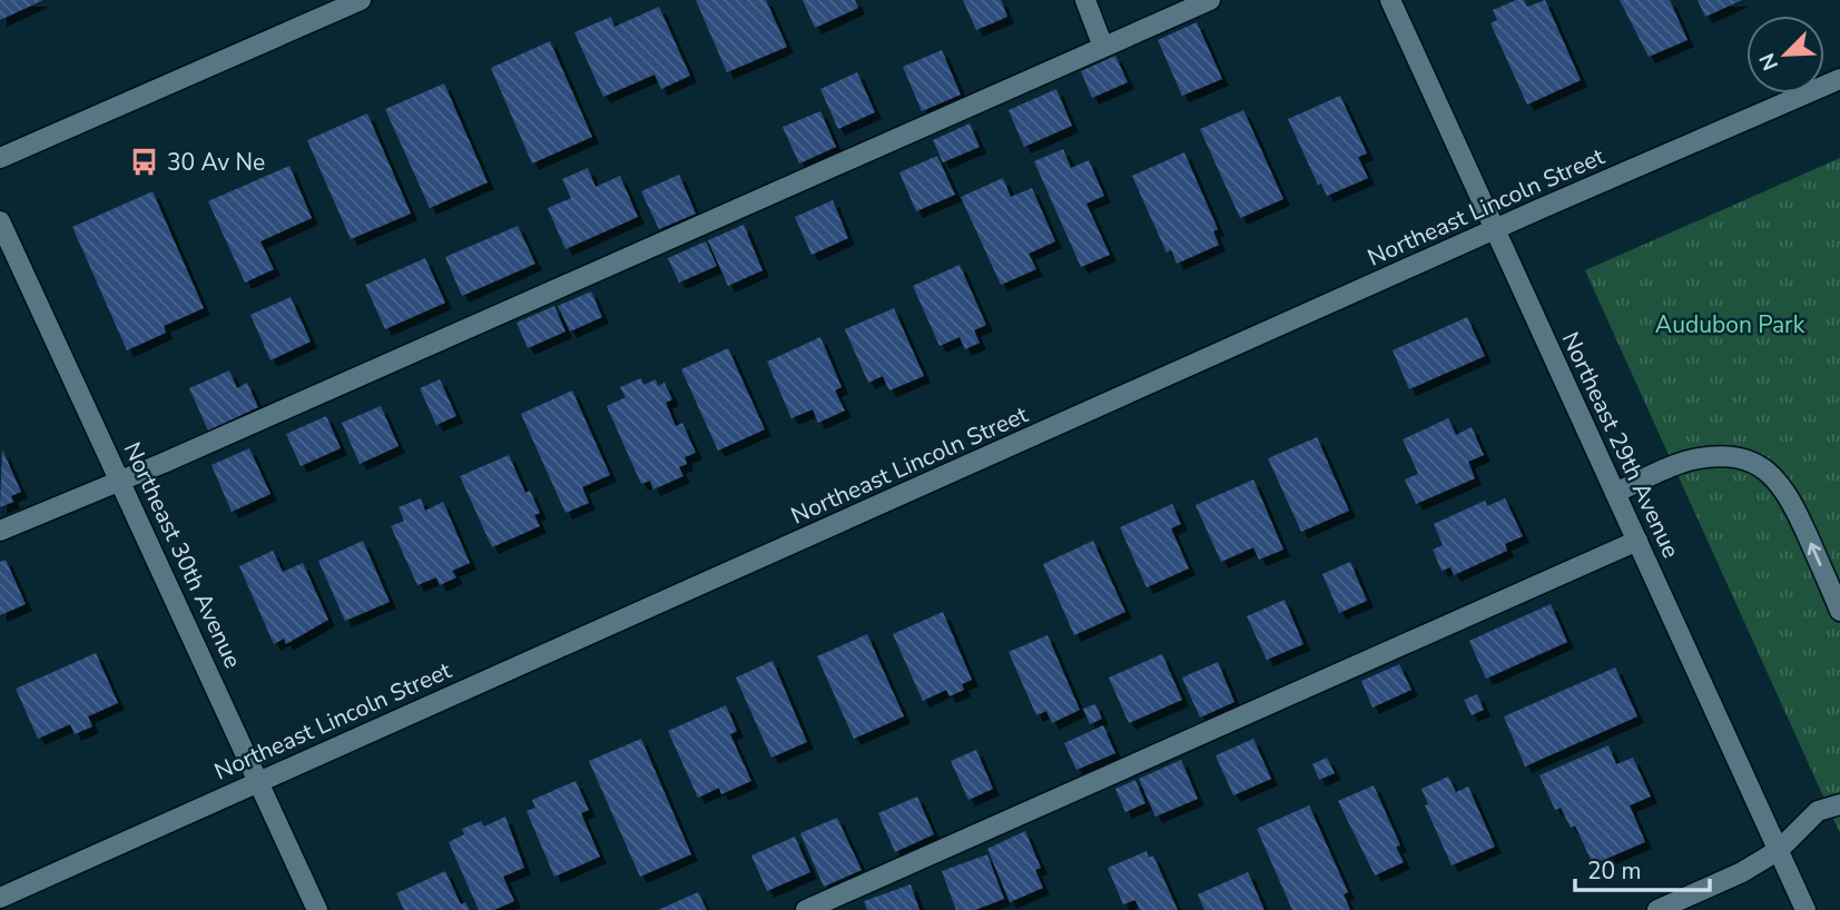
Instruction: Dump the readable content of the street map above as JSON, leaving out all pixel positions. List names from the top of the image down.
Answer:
{
  "streets": {
    "street": ["Northeast Lincoln Street", "Northeast 29th Avenue", "Northeast 30th Avenue"]
  },
  "crossings": [
    ["Northeast Lincoln Street", "Northeast 29th Avenue"],
    ["Northeast Lincoln Street", "Northeast 30th Avenue"]
  ],
  "parks": ["Audubon Park"],
  "places": {
    "bus stop": ["30 Av Ne"]
  },
  "scale_bar": "20 m",
  "north": "bottom left"
}
